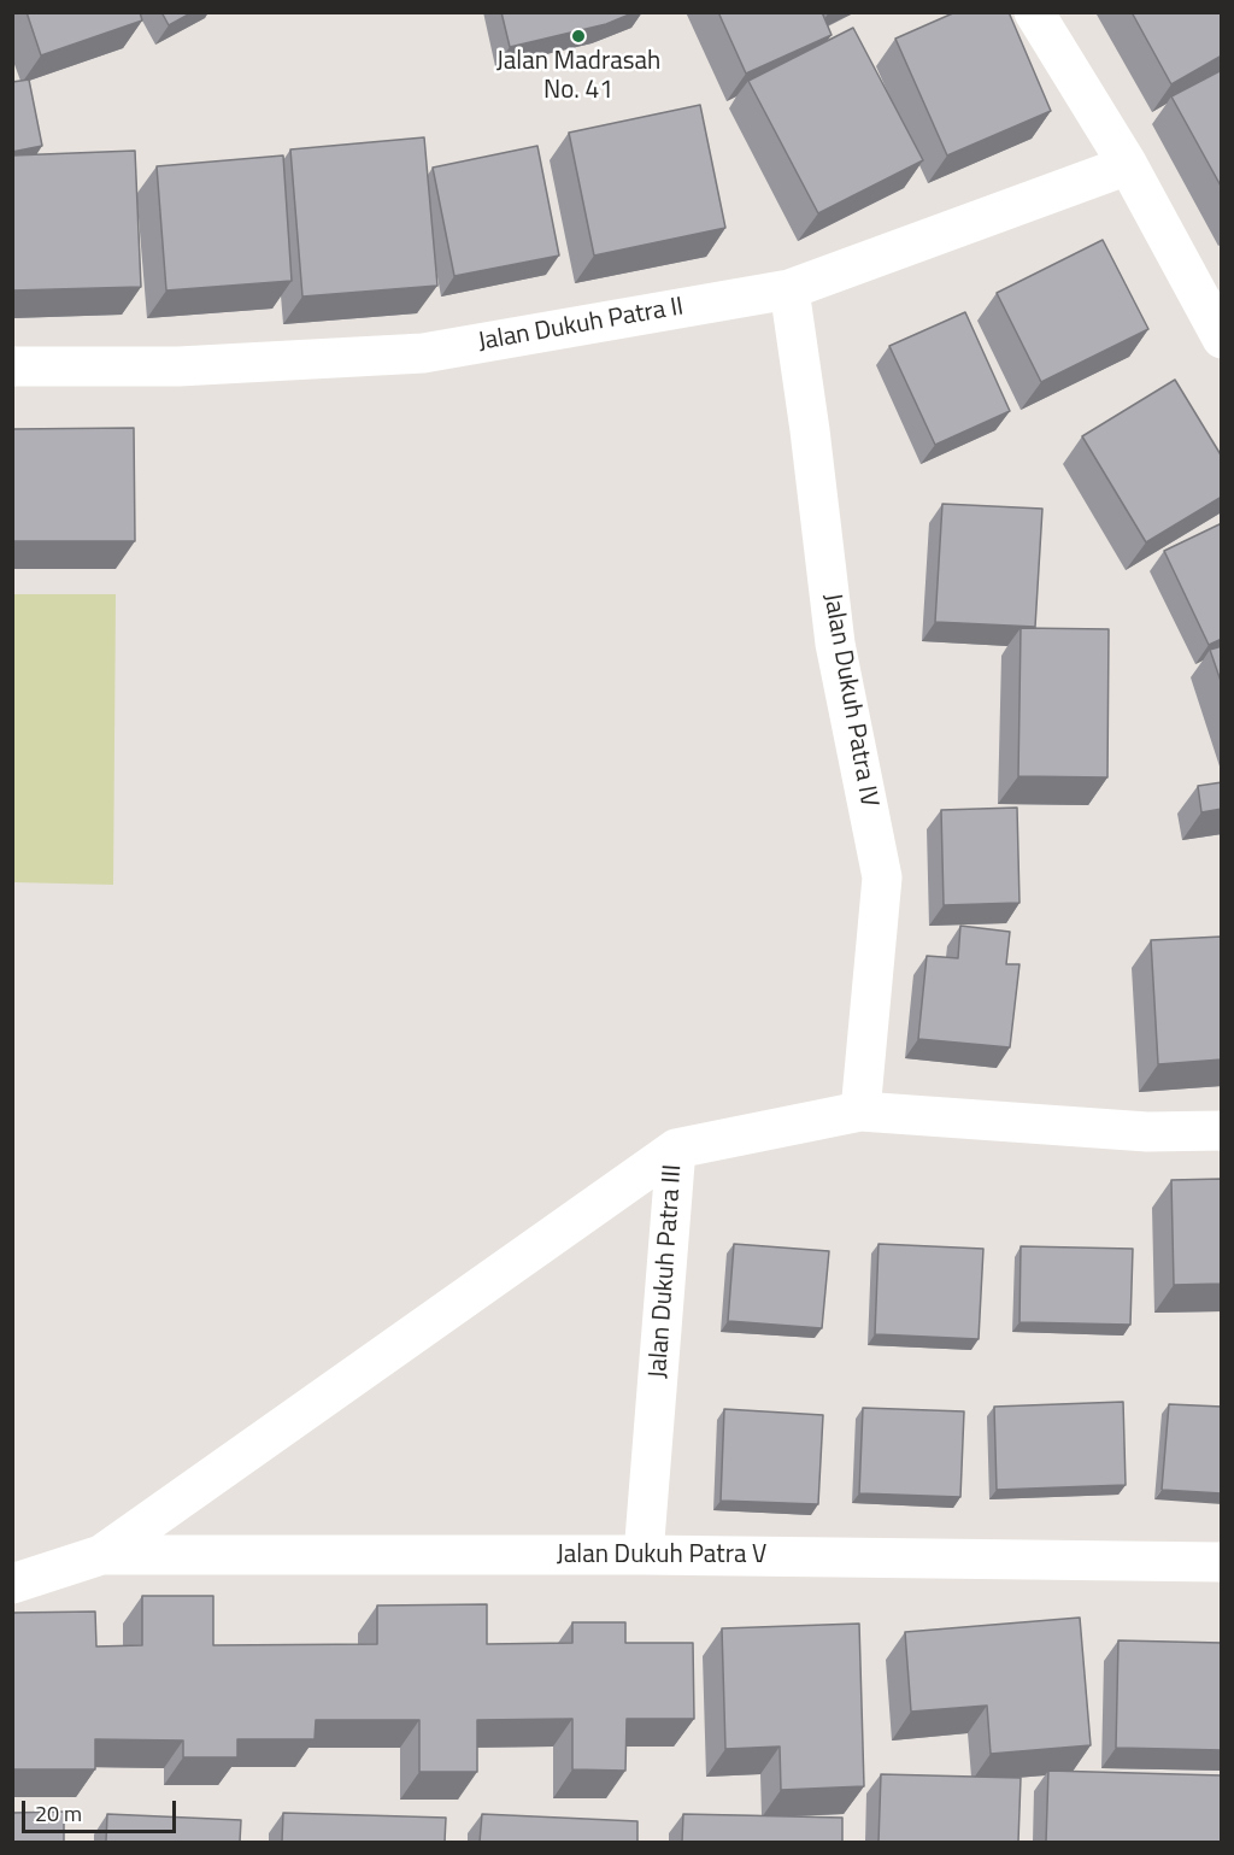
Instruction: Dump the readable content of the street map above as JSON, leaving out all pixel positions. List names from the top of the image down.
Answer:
{
  "streets": {
    "street": [
      "Jalan Dukuh Patra II",
      "Jalan Dukuh Patra IV",
      "Jalan Dukuh Patra III",
      "Jalan Dukuh Patra V"
    ]
  },
  "crossings": [
    ["Jalan Dukuh Patra II", "Jalan Dukuh Patra IV"],
    ["Jalan Dukuh Patra IV", "Jalan Dukuh Patra III"],
    ["Jalan Dukuh Patra III", "Jalan Dukuh Patra V"]
  ],
  "places": ["Jalan Madrasah No. 41"],
  "scale_bar": "20 m"
}
